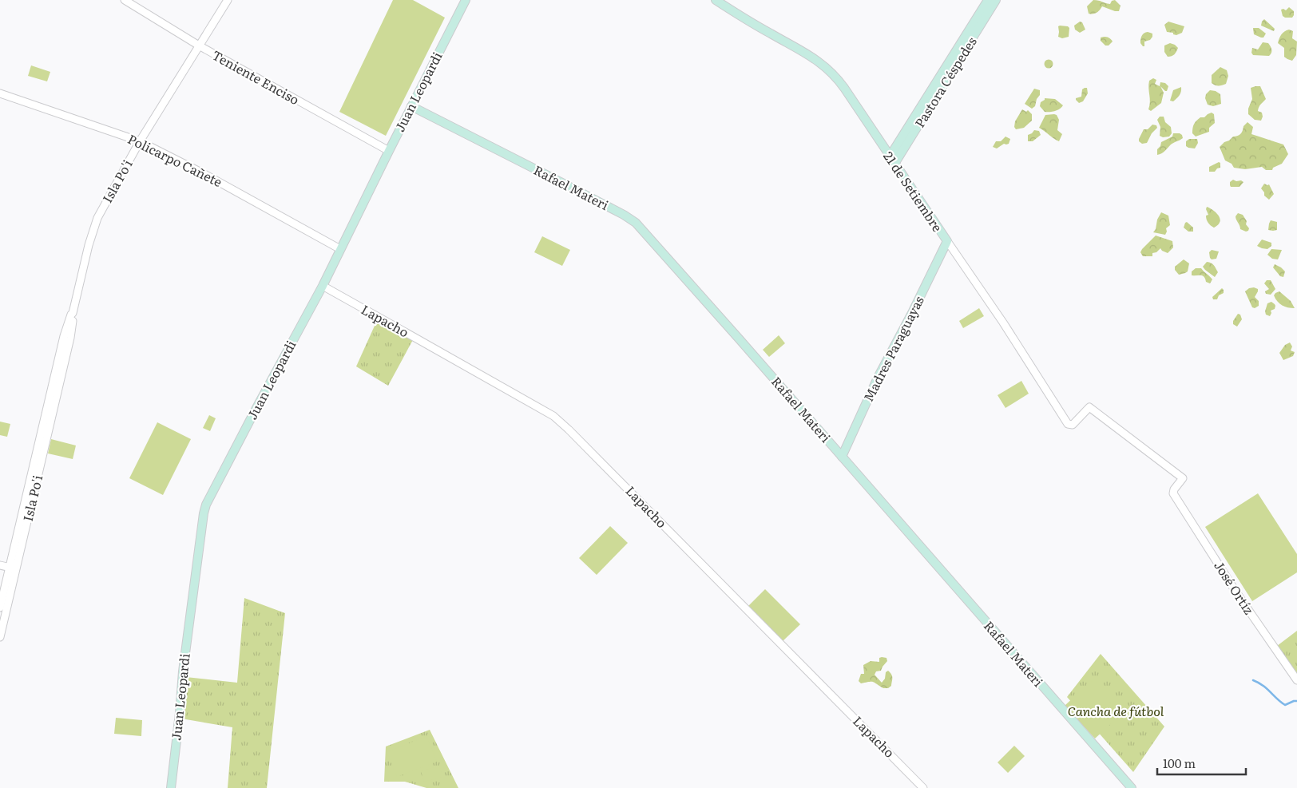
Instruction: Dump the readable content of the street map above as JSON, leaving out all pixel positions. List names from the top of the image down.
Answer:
{
  "streets": {
    "main road": [
      "Pastora Céspedes",
      "Juan Leopardi",
      "Rafael Materi",
      "21 de Setiembre",
      "Madres Paraguayas"
    ],
    "street": [
      "Teniente Enciso",
      "Policarpo Cañete",
      "Isla Po'i",
      "Lapacho",
      "José Ortíz"
    ]
  },
  "crossings": [
    ["Teniente Enciso", "Juan Leopardi"],
    ["Teniente Enciso", "Isla Po'i"],
    ["Pastora Céspedes", "21 de Setiembre"],
    ["Juan Leopardi", "Policarpo Cañete"],
    ["Juan Leopardi", "Rafael Materi"],
    ["Juan Leopardi", "Lapacho"],
    ["Policarpo Cañete", "Isla Po'i"],
    ["Rafael Materi", "Madres Paraguayas"],
    ["21 de Setiembre", "Madres Paraguayas"],
    ["21 de Setiembre", "José Ortíz"]
  ],
  "parks": ["Cancha de fútbol"],
  "scale_bar": "100 m"
}
